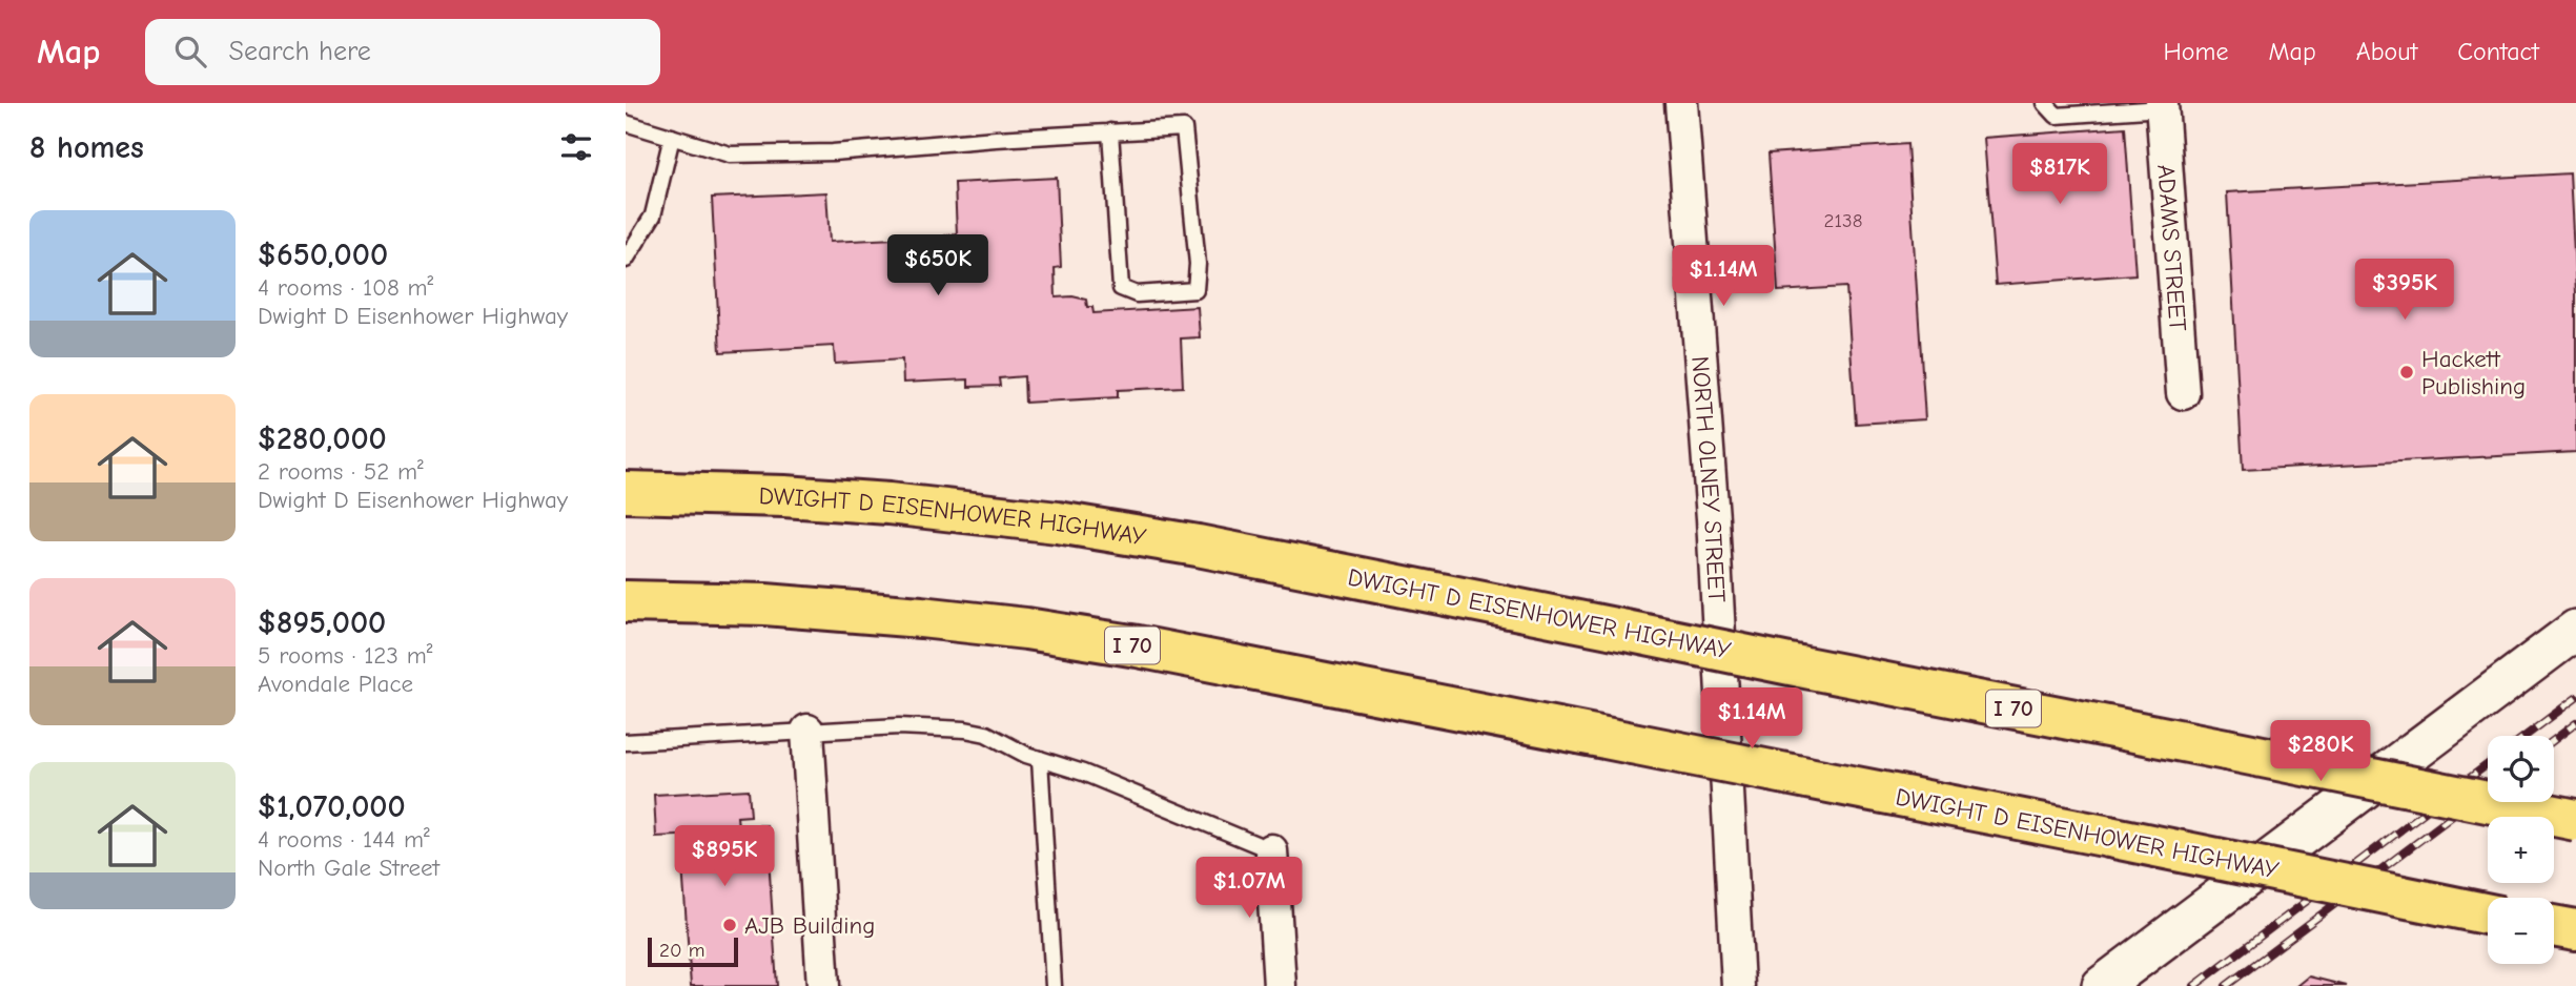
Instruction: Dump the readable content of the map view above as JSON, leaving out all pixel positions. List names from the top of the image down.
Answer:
{
  "streets": {
    "highway": ["DWIGHT D EISENHOWER HIGHWAY", "I 70"],
    "street": ["ADAMS STREET", "NORTH OLNEY STREET"]
  },
  "places": ["Hackett Publishing", "AJB Building"],
  "house_numbers": ["2138"],
  "scale_bar": "20 m",
  "page": {
    "header": "Map",
    "search": "Search here",
    "nav": [
      "Home",
      "Map",
      "About",
      "Contact"
    ],
    "heading": "8 homes",
    "price": [
      "$817K",
      "$650K",
      "$1.14M",
      "$395K",
      "$1.14M",
      "$280K",
      "$895K",
      "$1.07M"
    ],
    "list": [
      {
        "name": "$650,000",
        "note": "4 rooms · 108 m² · Dwight D Eisenhower Highway"
      },
      {
        "name": "$280,000",
        "note": "2 rooms · 52 m² · Dwight D Eisenhower Highway"
      },
      {
        "name": "$895,000",
        "note": "5 rooms · 123 m² · Avondale Place"
      },
      {
        "name": "$1,070,000",
        "note": "4 rooms · 144 m² · North Gale Street"
      }
    ],
    "map_buttons": ["+", "−"],
    "scale": "20 m"
  }
}
